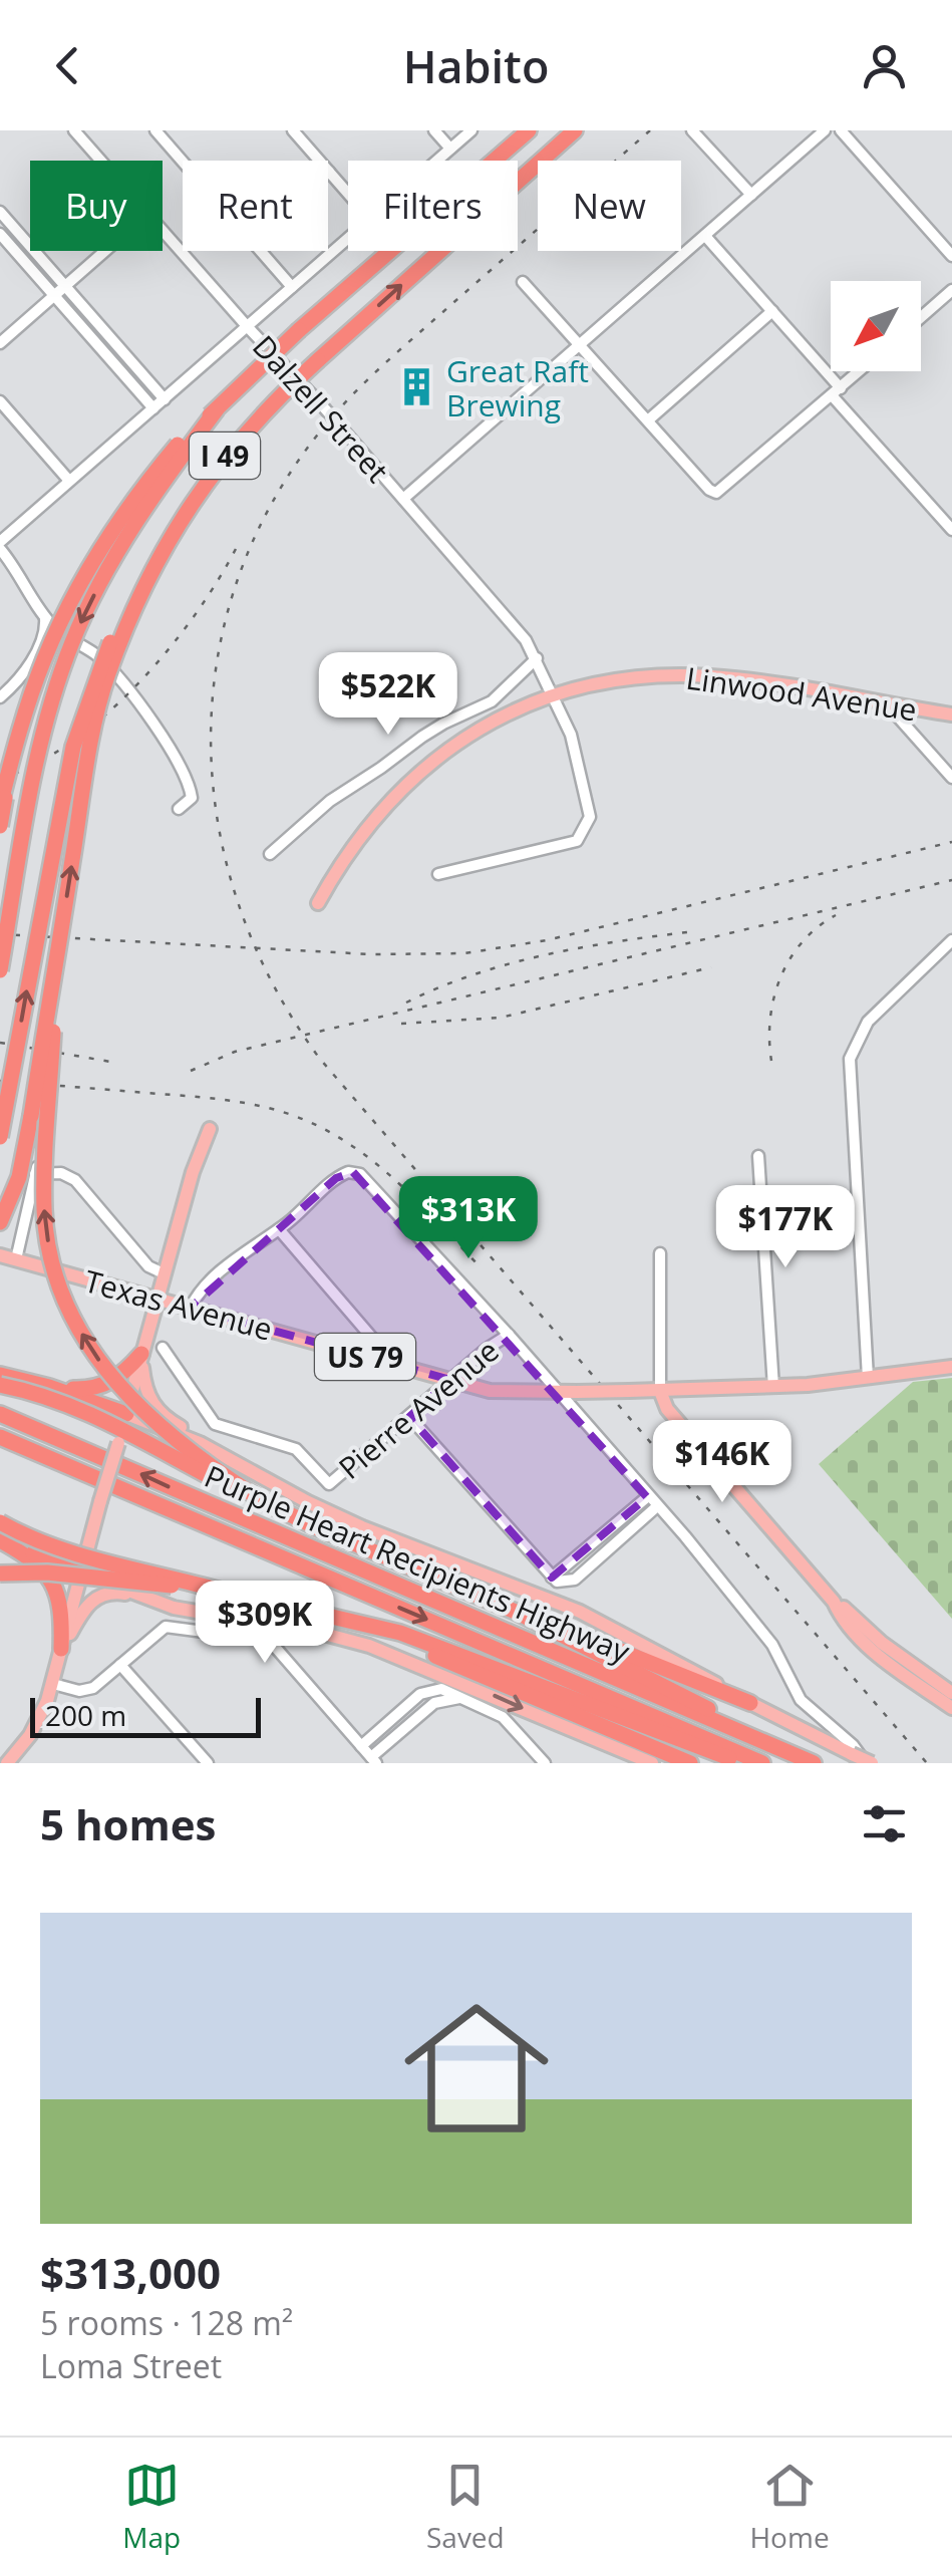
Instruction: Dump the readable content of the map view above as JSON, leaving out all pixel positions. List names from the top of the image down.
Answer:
{
  "streets": {
    "highway": ["I 49", "Purple Heart Recipients Highway"],
    "main road": ["Linwood Avenue", "Texas Avenue", "US 79"],
    "street": ["Dalzell Street", "Pierre Avenue"]
  },
  "crossings": [
    ["Dalzell Street", "Linwood Avenue"],
    ["Texas Avenue", "Pierre Avenue"]
  ],
  "places": {
    "building": ["Great Raft Brewing"]
  },
  "scale_bar": "200 m",
  "north": "bottom left",
  "page": {
    "header": "Habito",
    "chip": [
      "Buy",
      "Rent",
      "Filters",
      "New"
    ],
    "price": [
      "$522K",
      "$313K",
      "$177K",
      "$146K",
      "$309K"
    ],
    "scale": "200 m",
    "heading": "5 homes",
    "list": [
      {
        "name": "$313,000",
        "note": "5 rooms · 128 m² · Loma Street"
      }
    ],
    "tabs": ["Map", "Saved", "Home"]
  }
}
